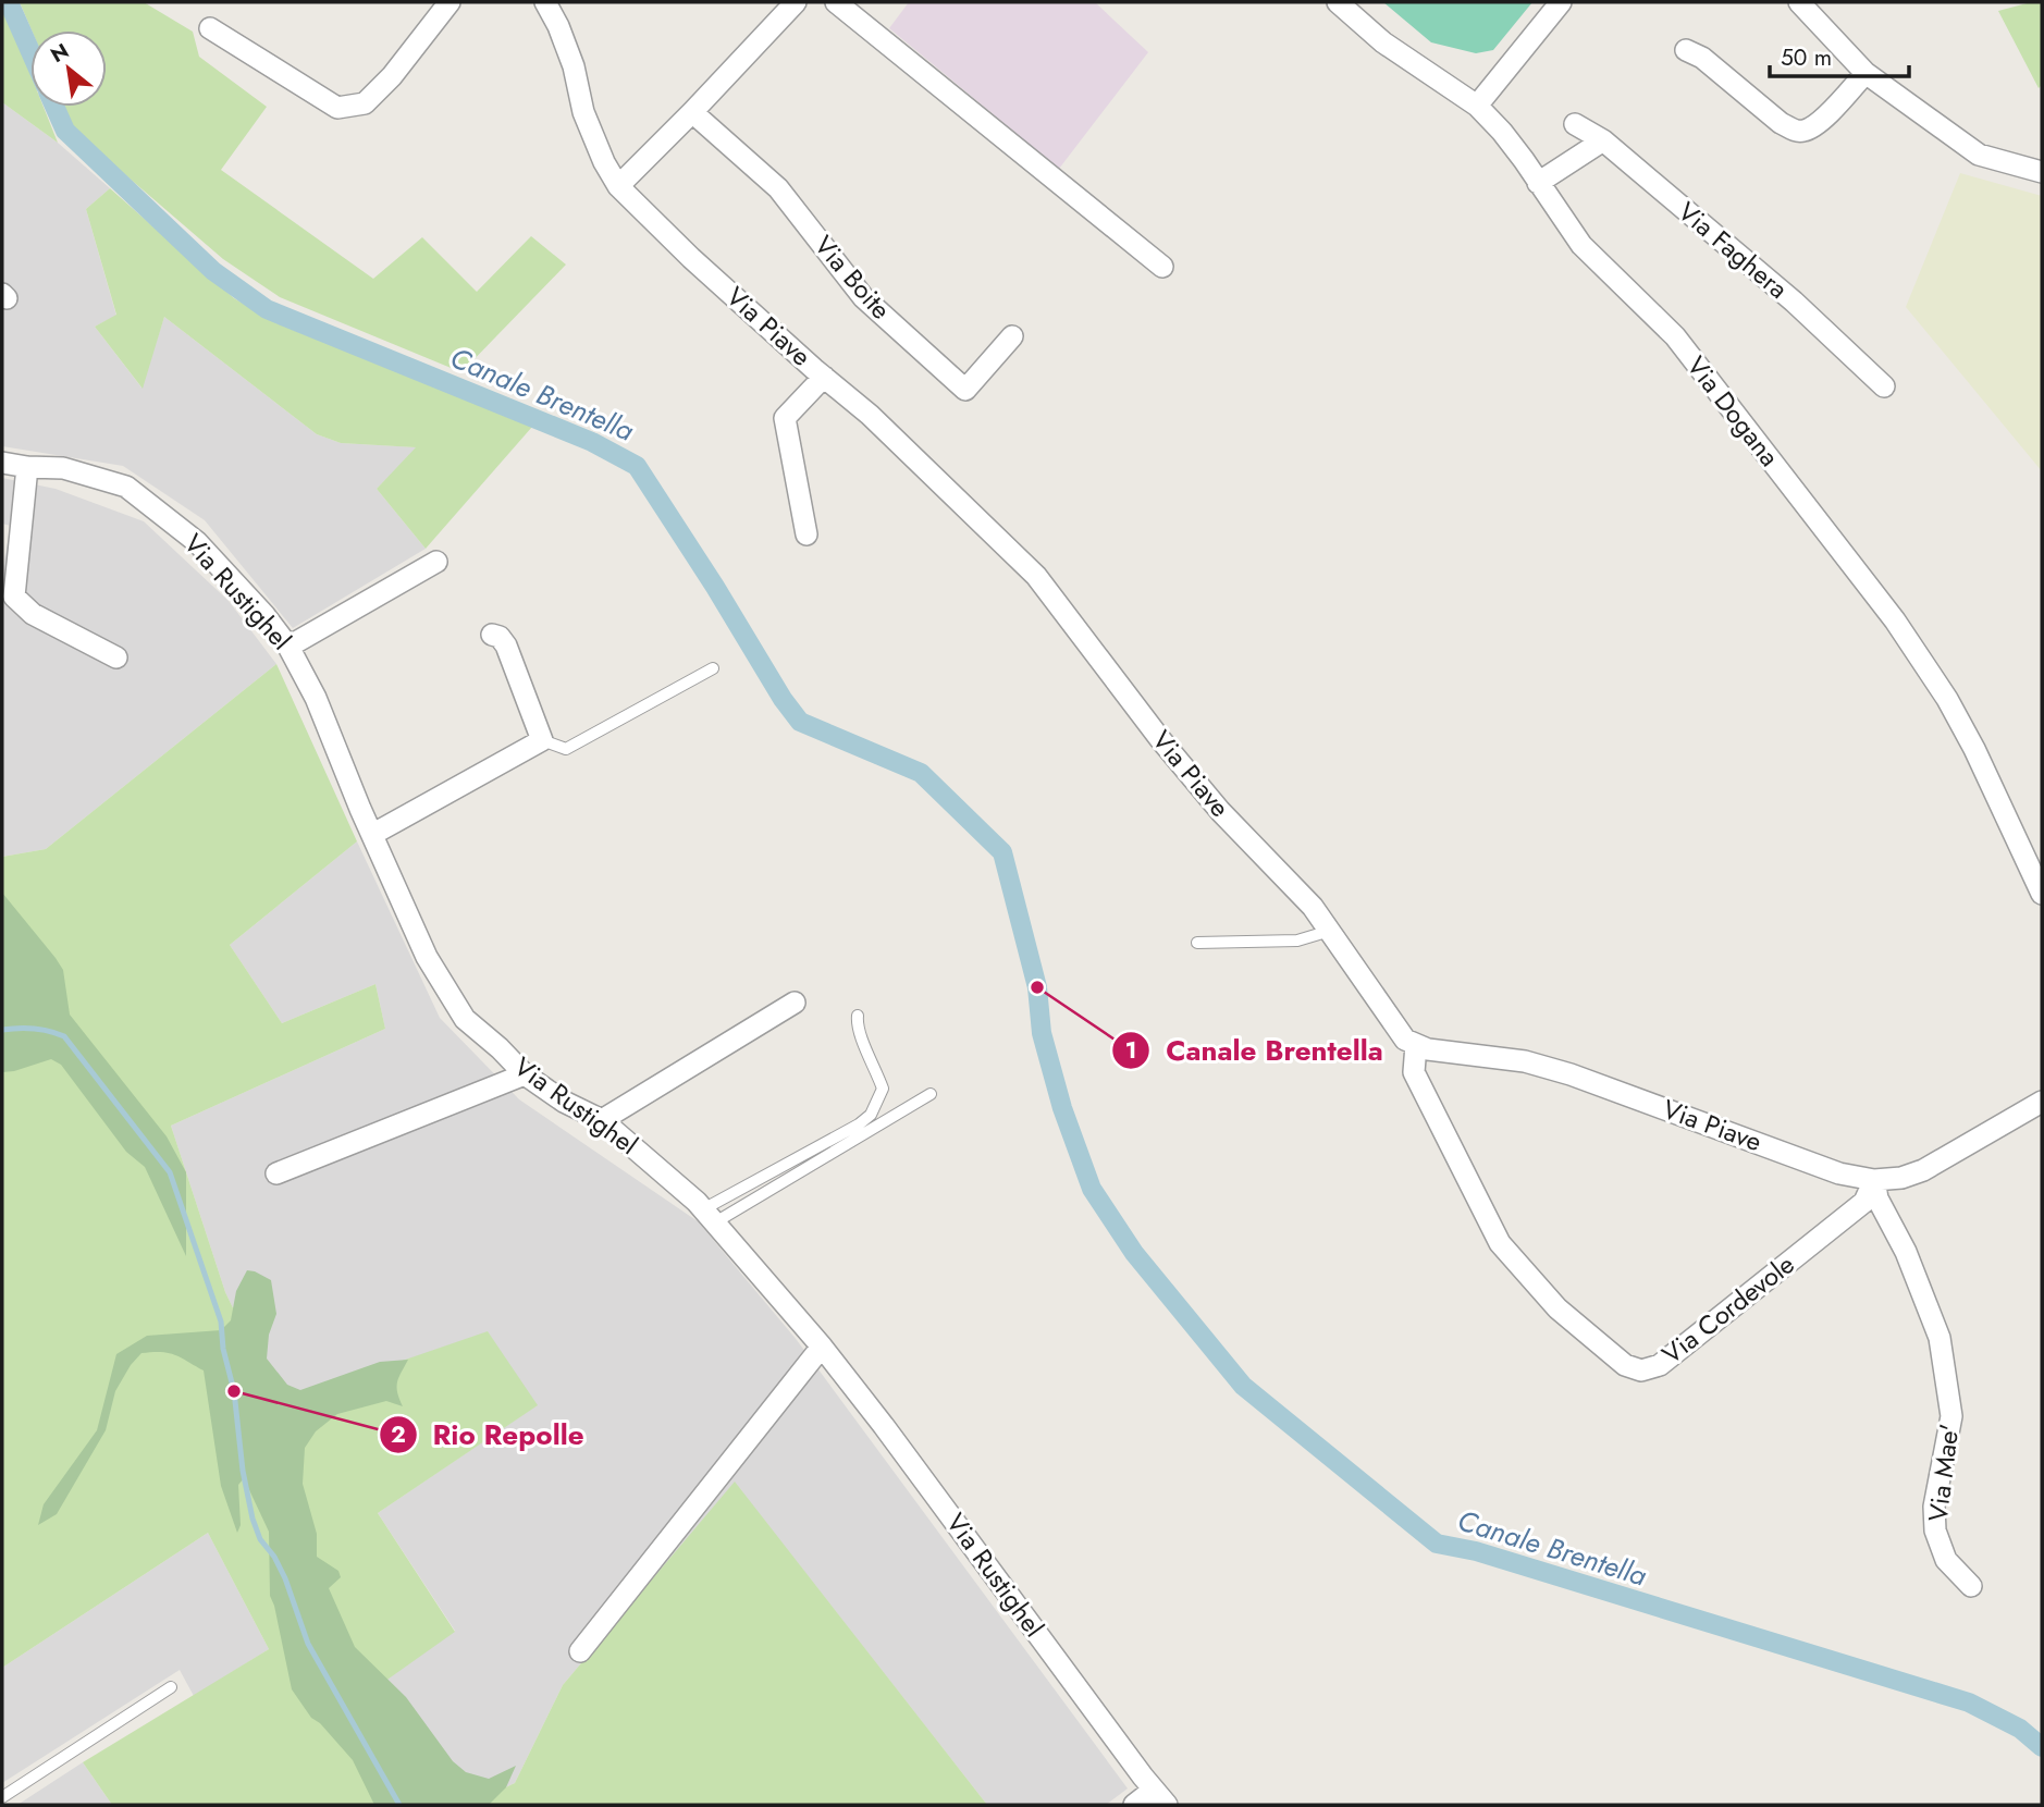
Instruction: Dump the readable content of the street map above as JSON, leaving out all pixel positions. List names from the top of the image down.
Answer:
{
  "streets": {
    "street": [
      "Via Faghera",
      "Via Boite",
      "Via Piave",
      "Via Dogana",
      "Via Rustighel",
      "Via Cordevole",
      "Via Mae'"
    ]
  },
  "crossings": [
    ["Via Piave", "Via Cordevole"],
    ["Via Piave", "Via Mae'"],
    ["Via Cordevole", "Via Mae'"]
  ],
  "water": ["Canale Brentella"],
  "places": ["Canale Brentella", "Rio Repolle"],
  "scale_bar": "50 m",
  "north": "top left"
}
